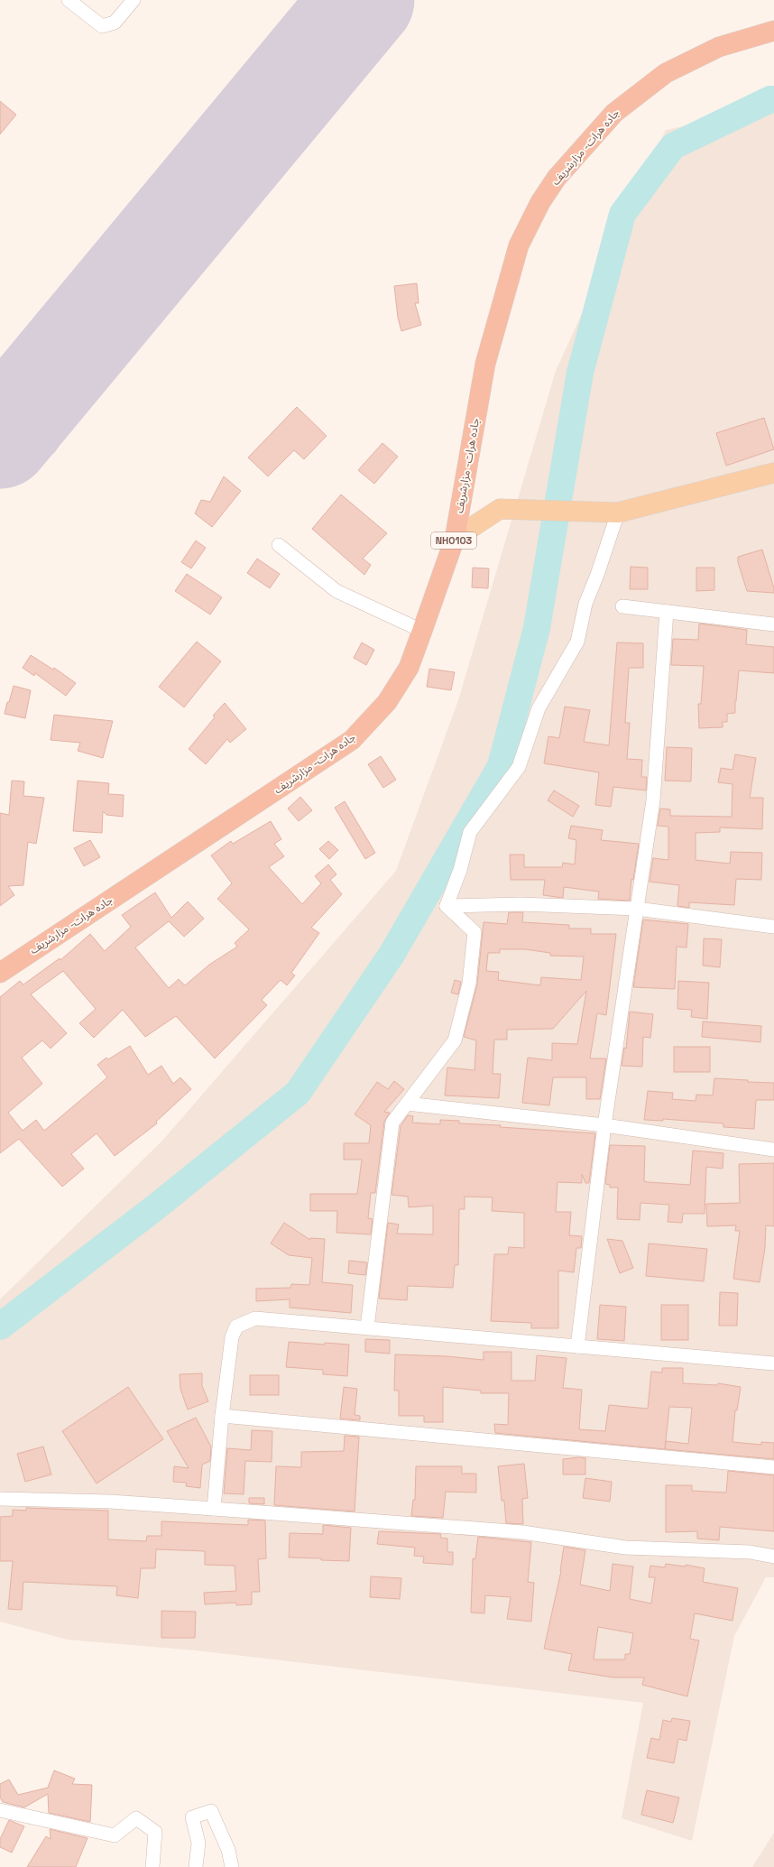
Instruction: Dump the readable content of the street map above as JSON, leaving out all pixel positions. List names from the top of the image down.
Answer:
{
  "streets": {
    "highway": ["جاده هرات- مزارشریف", "NH0103"]
  }
}
